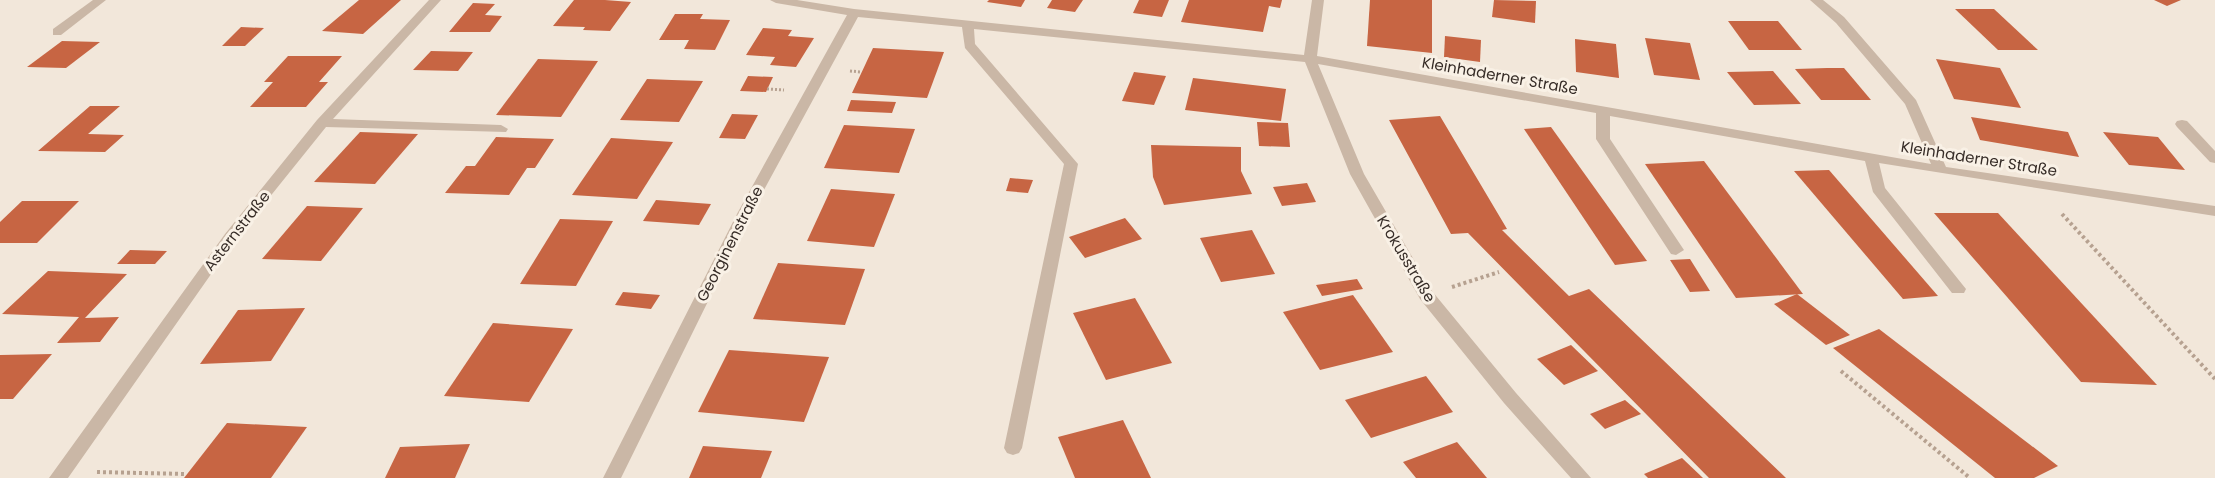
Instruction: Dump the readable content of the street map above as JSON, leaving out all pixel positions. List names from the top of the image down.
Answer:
{
  "streets": {
    "street": [
      "Kleinhaderner Straße",
      "Asternstraße",
      "Georginenstraße",
      "Krokusstraße"
    ]
  },
  "crossings": [
    ["Kleinhaderner Straße", "Georginenstraße"],
    ["Kleinhaderner Straße", "Krokusstraße"]
  ]
}
